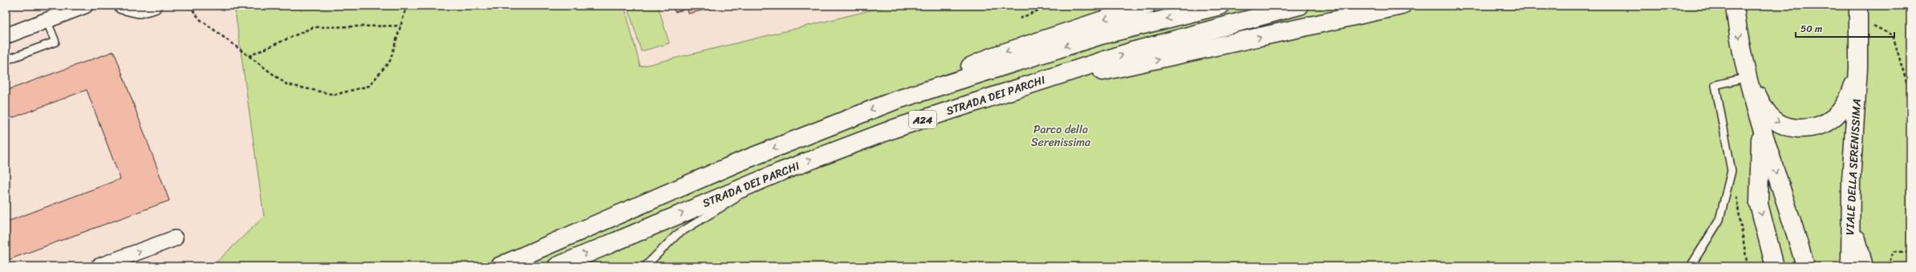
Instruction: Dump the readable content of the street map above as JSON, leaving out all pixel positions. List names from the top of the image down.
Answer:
{
  "streets": {
    "main road": ["STRADA DEI PARCHI", "A24", "VIALE DELLA SERENISSIMA"]
  },
  "parks": ["Parco della Serenissima"],
  "scale_bar": "50 m"
}
